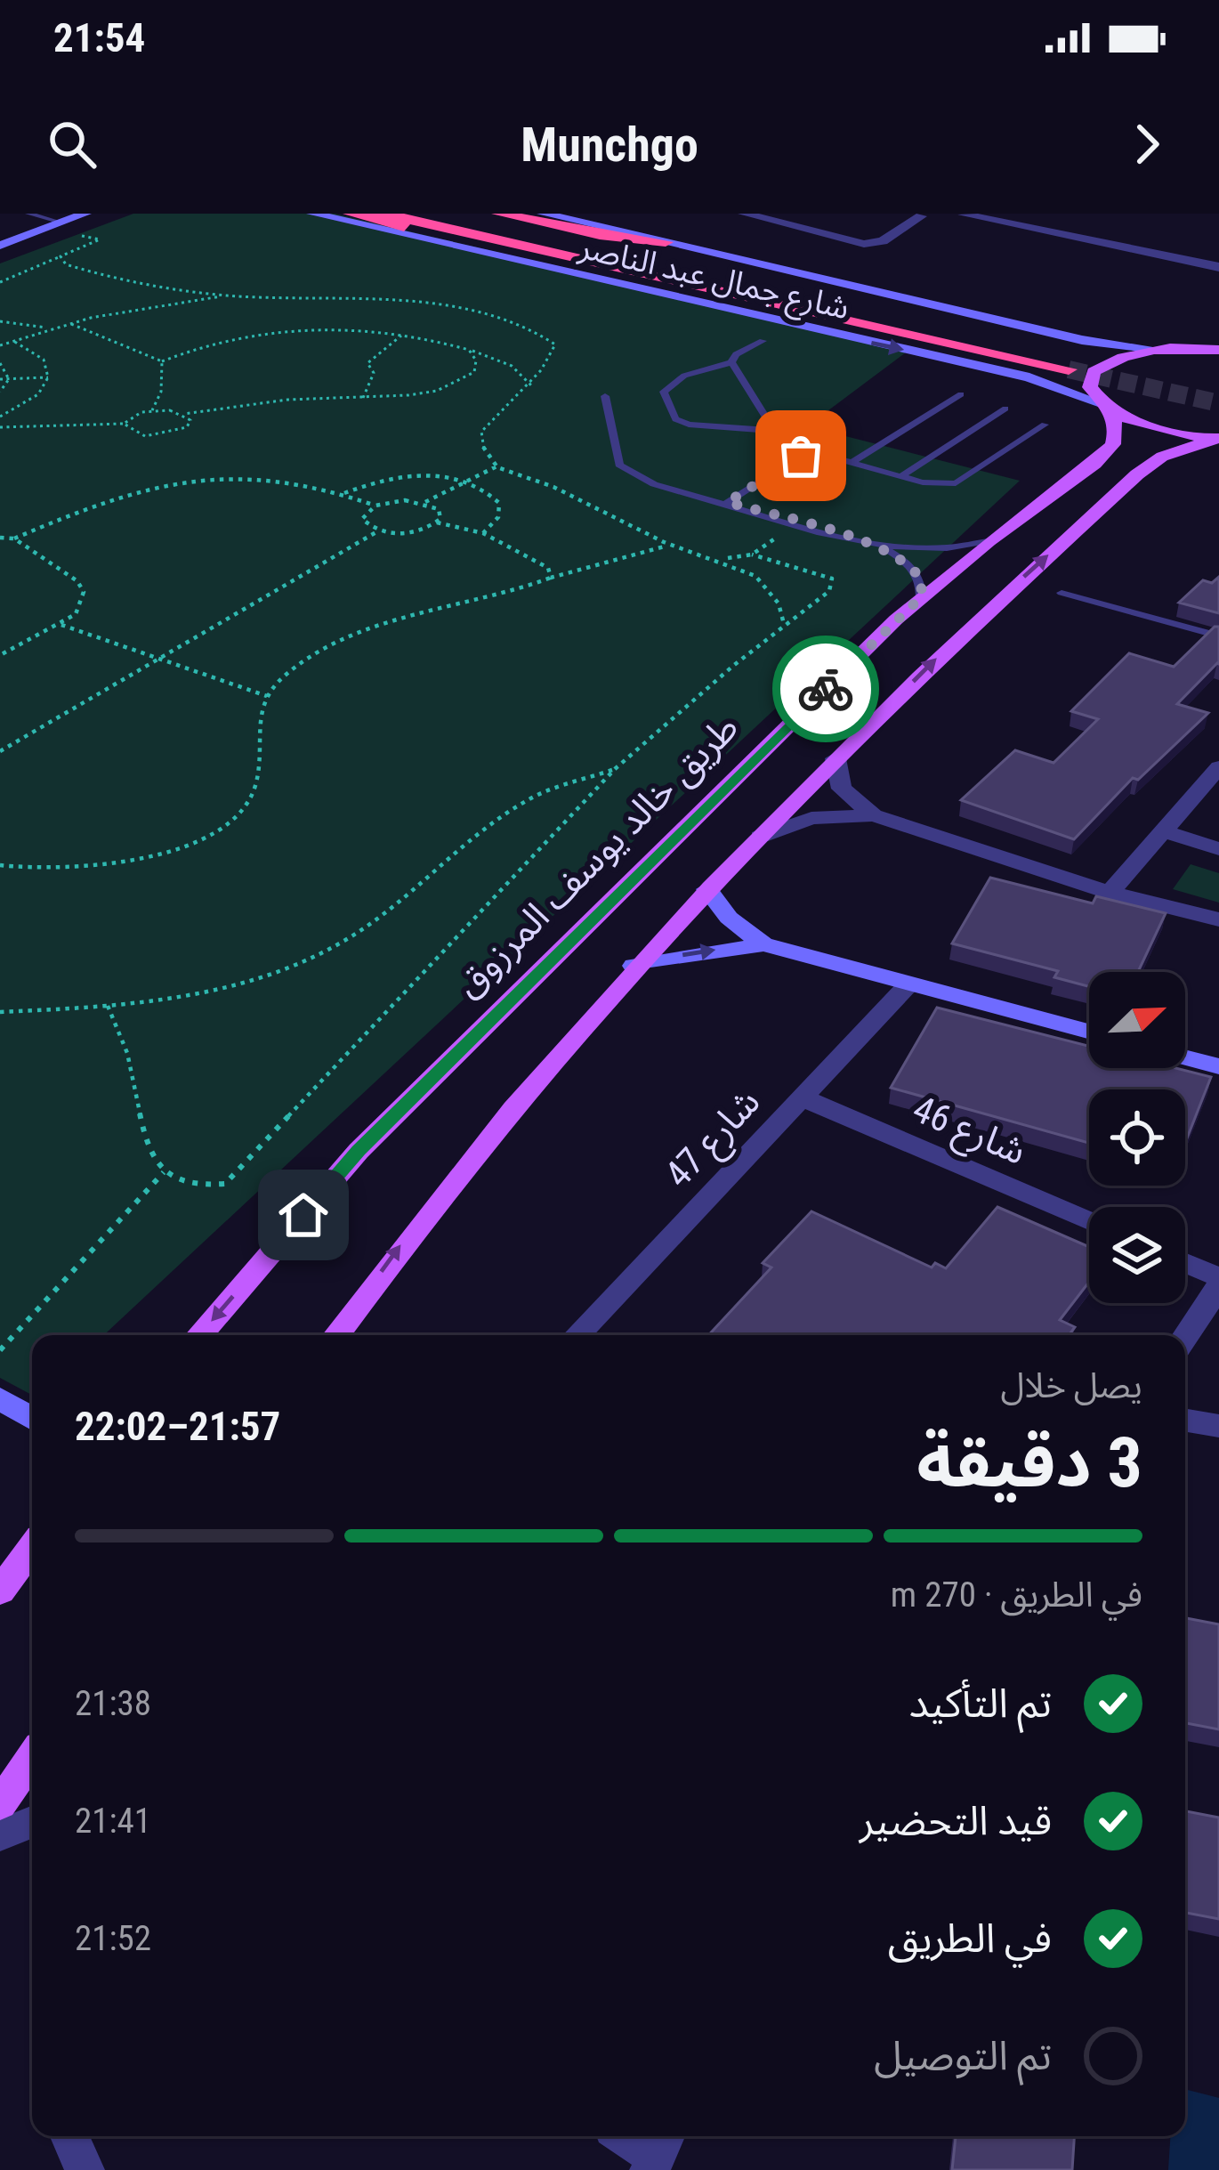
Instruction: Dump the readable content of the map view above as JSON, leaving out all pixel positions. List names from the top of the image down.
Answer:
{
  "streets": {
    "highway": ["شارع جمال عبد الناصر"],
    "main road": ["طريق خالد يوسف المرزوق"],
    "street": ["شارع 46", "شارع 47"]
  },
  "crossings": [
    ["شارع جمال عبد الناصر", "طريق خالد يوسف المرزوق"],
    ["شارع 46", "شارع 47"]
  ],
  "north": "top right",
  "page": {
    "status": "21:54",
    "header": "Munchgo",
    "heading": ["3 دقيقة", "يصل خلال", "21:57–22:02"],
    "bar": "في الطريق · 270 m",
    "list": [
      ["تم التأكيد", "21:38"],
      ["قيد التحضير", "21:41"],
      ["في الطريق", "21:52"],
      "تم التوصيل"
    ]
  }
}
